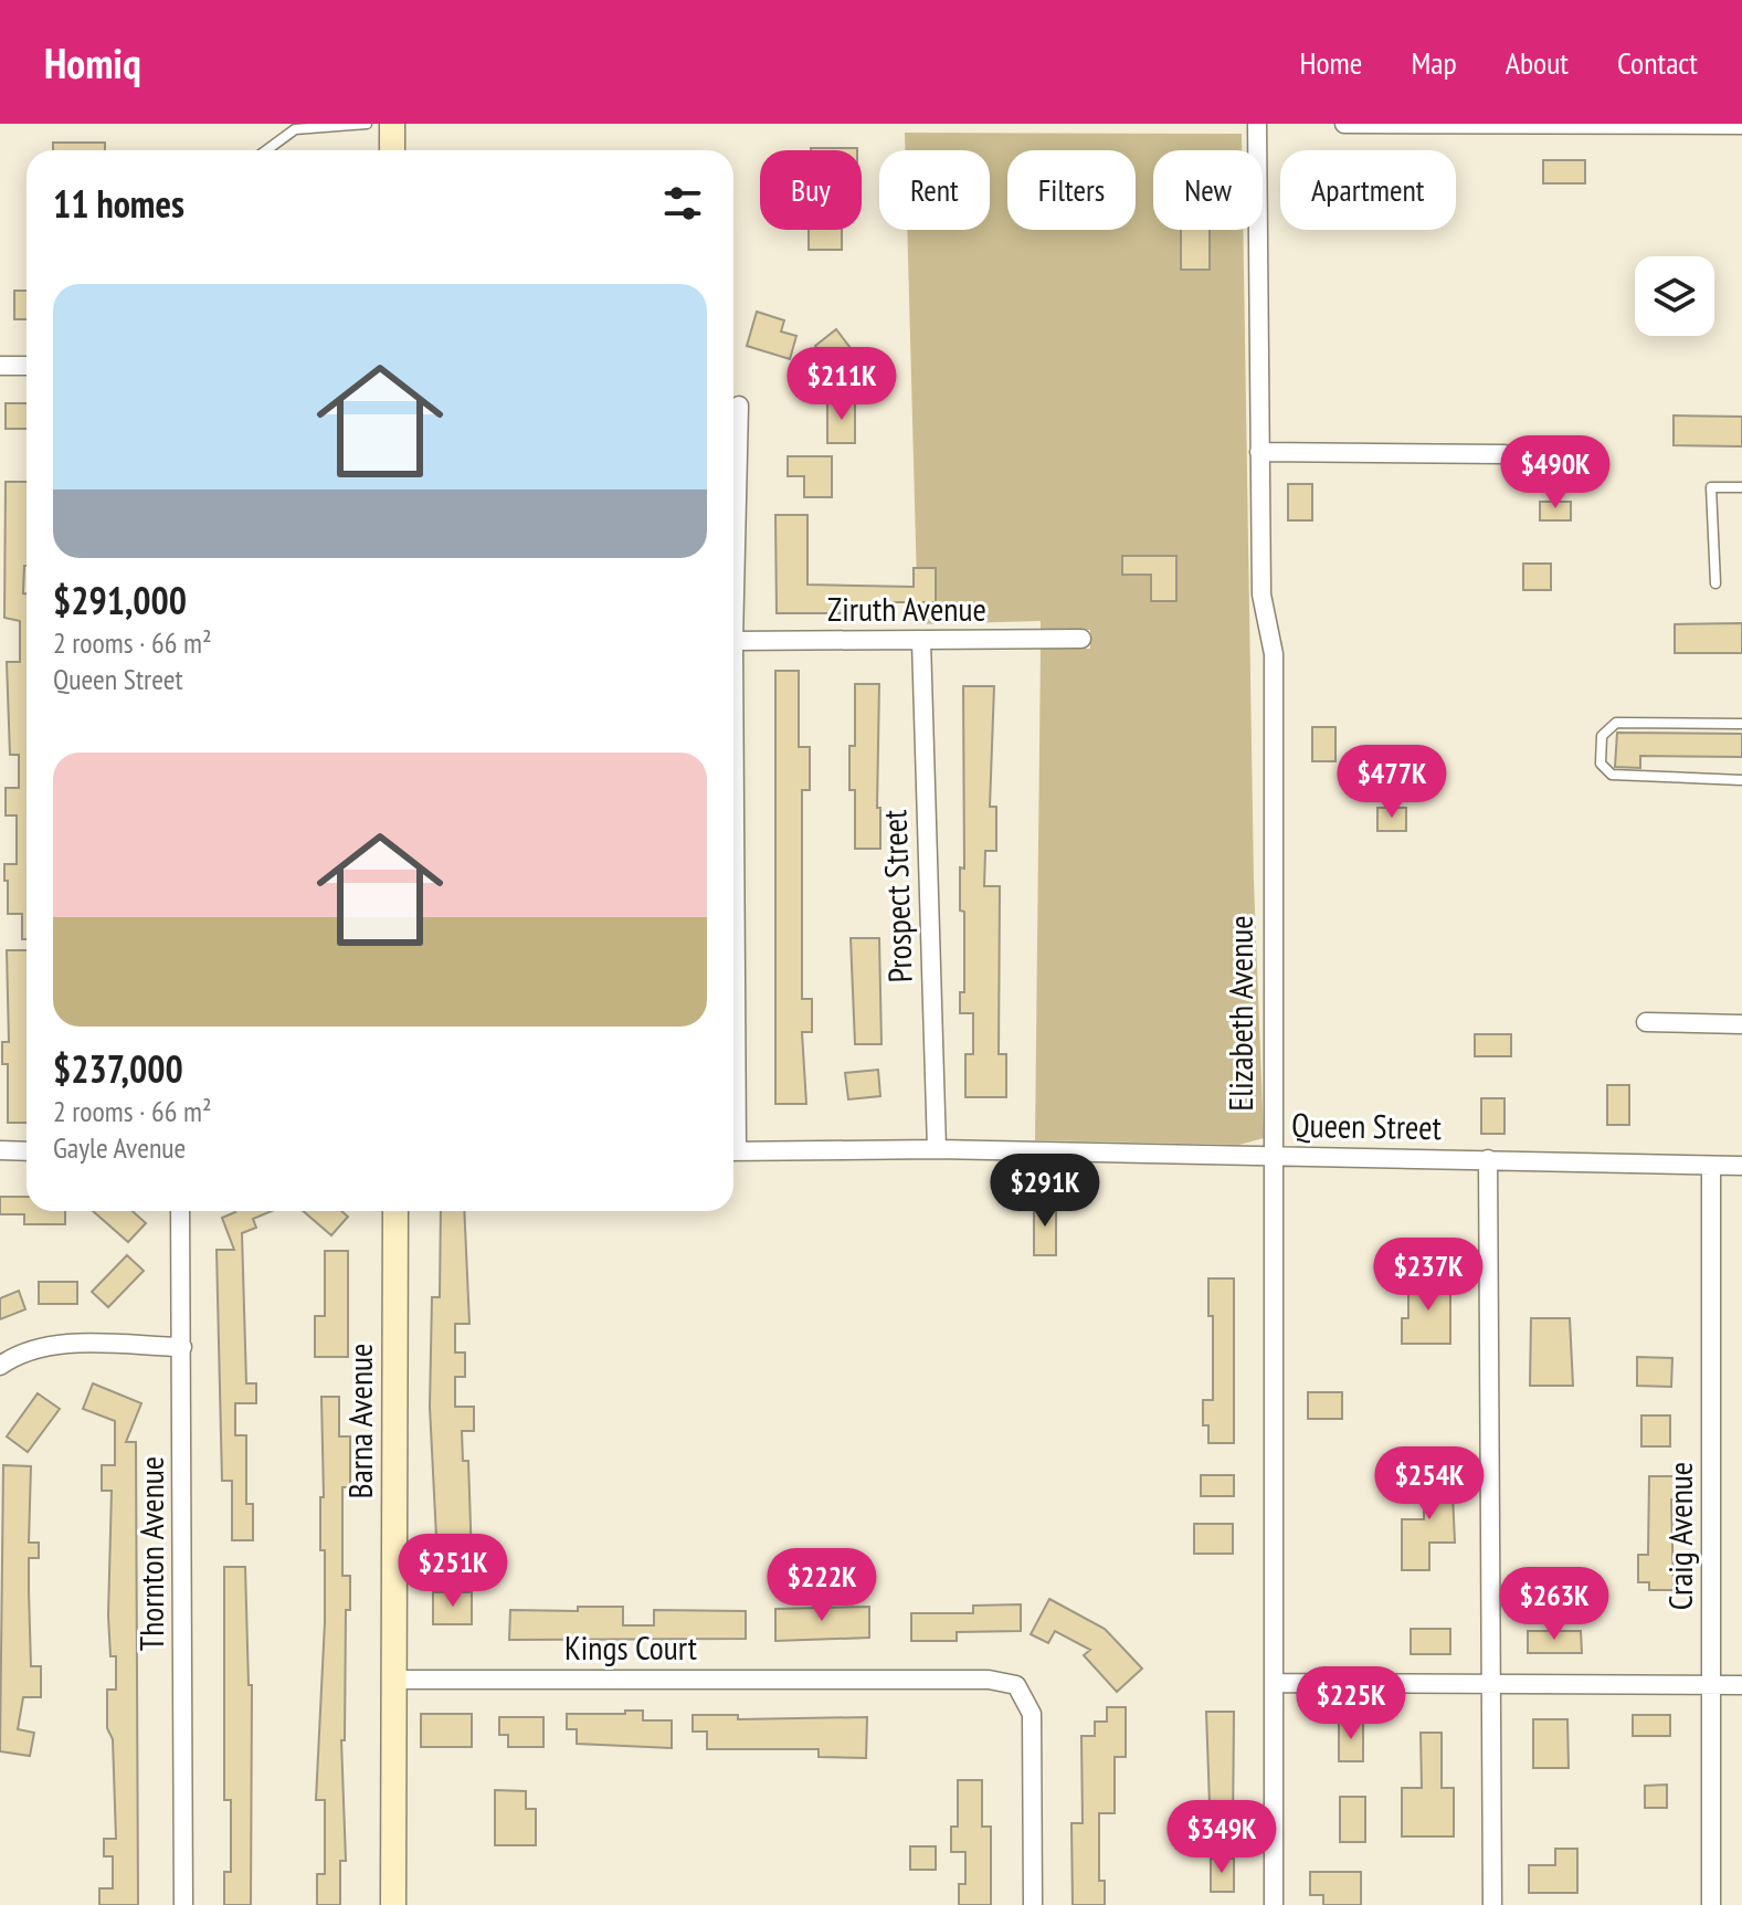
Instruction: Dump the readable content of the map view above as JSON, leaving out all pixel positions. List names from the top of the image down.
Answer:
{
  "streets": {
    "street": [
      "Ziruth Avenue",
      "Prospect Street",
      "Elizabeth Avenue",
      "Queen Street",
      "Barna Avenue",
      "Craig Avenue",
      "Thornton Avenue",
      "Kings Court"
    ]
  },
  "crossings": [
    ["Ziruth Avenue", "Prospect Street"],
    ["Prospect Street", "Queen Street"],
    ["Elizabeth Avenue", "Queen Street"],
    ["Queen Street", "Craig Avenue"],
    ["Barna Avenue", "Kings Court"]
  ],
  "page": {
    "header": "Homiq",
    "nav": [
      "Home",
      "Map",
      "About",
      "Contact"
    ],
    "chip": [
      "Buy",
      "Rent",
      "Filters",
      "New",
      "Apartment"
    ],
    "heading": "11 homes",
    "list": [
      {
        "name": "$291,000",
        "note": "2 rooms · 66 m² · Queen Street"
      },
      {
        "name": "$237,000",
        "note": "2 rooms · 66 m² · Gayle Avenue"
      }
    ],
    "price": [
      "$211K",
      "$490K",
      "$477K",
      "$291K",
      "$237K",
      "$254K",
      "$251K",
      "$222K",
      "$263K",
      "$225K",
      "$349K"
    ]
  }
}
